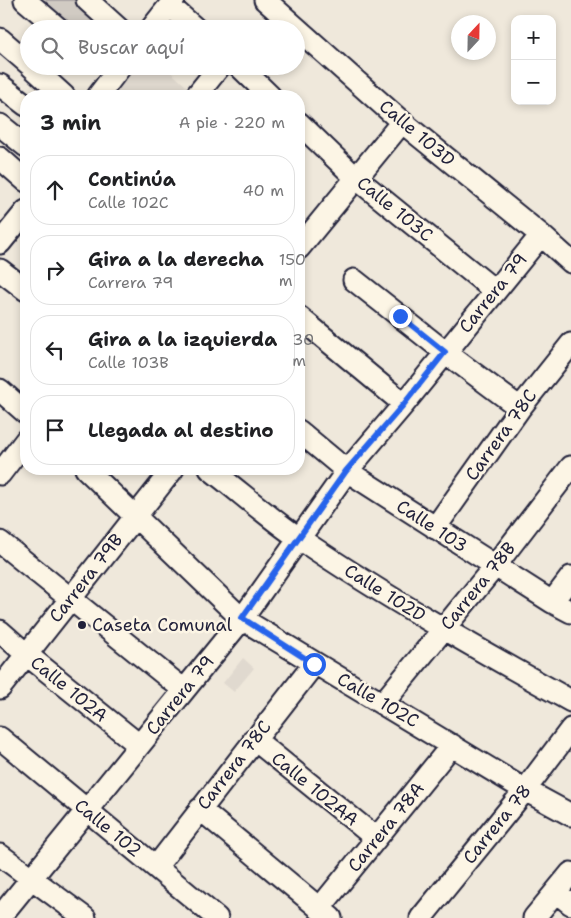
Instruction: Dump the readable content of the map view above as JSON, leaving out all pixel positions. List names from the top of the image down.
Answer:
{
  "streets": {
    "street": [
      "Calle 103D",
      "Calle 103C",
      "Carrera 79",
      "Carrera 78C",
      "Calle 103",
      "Carrera 79B",
      "Carrera 78B",
      "Calle 102D",
      "Calle 102A",
      "Calle 102C",
      "Calle 102AA",
      "Carrera 78",
      "Carrera 78A",
      "Calle 102"
    ]
  },
  "crossings": [
    ["Calle 103D", "Carrera 79"],
    ["Calle 103C", "Carrera 79"],
    ["Carrera 79", "Calle 103"],
    ["Carrera 79", "Calle 102D"],
    ["Carrera 79", "Calle 102A"],
    ["Carrera 79", "Calle 102C"],
    ["Carrera 79", "Calle 102"],
    ["Carrera 78C", "Calle 103"],
    ["Carrera 78C", "Calle 102C"],
    ["Carrera 78C", "Calle 102AA"],
    ["Carrera 78C", "Calle 102"],
    ["Calle 103", "Carrera 78B"],
    ["Carrera 79B", "Calle 102A"],
    ["Carrera 79B", "Calle 102C"],
    ["Carrera 78B", "Calle 102D"],
    ["Carrera 78B", "Calle 102C"],
    ["Calle 102C", "Carrera 78"],
    ["Calle 102C", "Carrera 78A"],
    ["Calle 102AA", "Carrera 78A"]
  ],
  "places": ["Caseta Comunal"],
  "north": "top",
  "page": {
    "map_buttons": ["+", "−"],
    "search": "Buscar aquí",
    "heading": ["3 min", "A pie · 220 m"],
    "list": [
      ["Continúa", "Calle 102C", "40 m"],
      ["Gira a la derecha", "Carrera 79", "150 m"],
      ["Gira a la izquierda", "Calle 103B", "30 m"],
      "Llegada al destino"
    ]
  }
}
